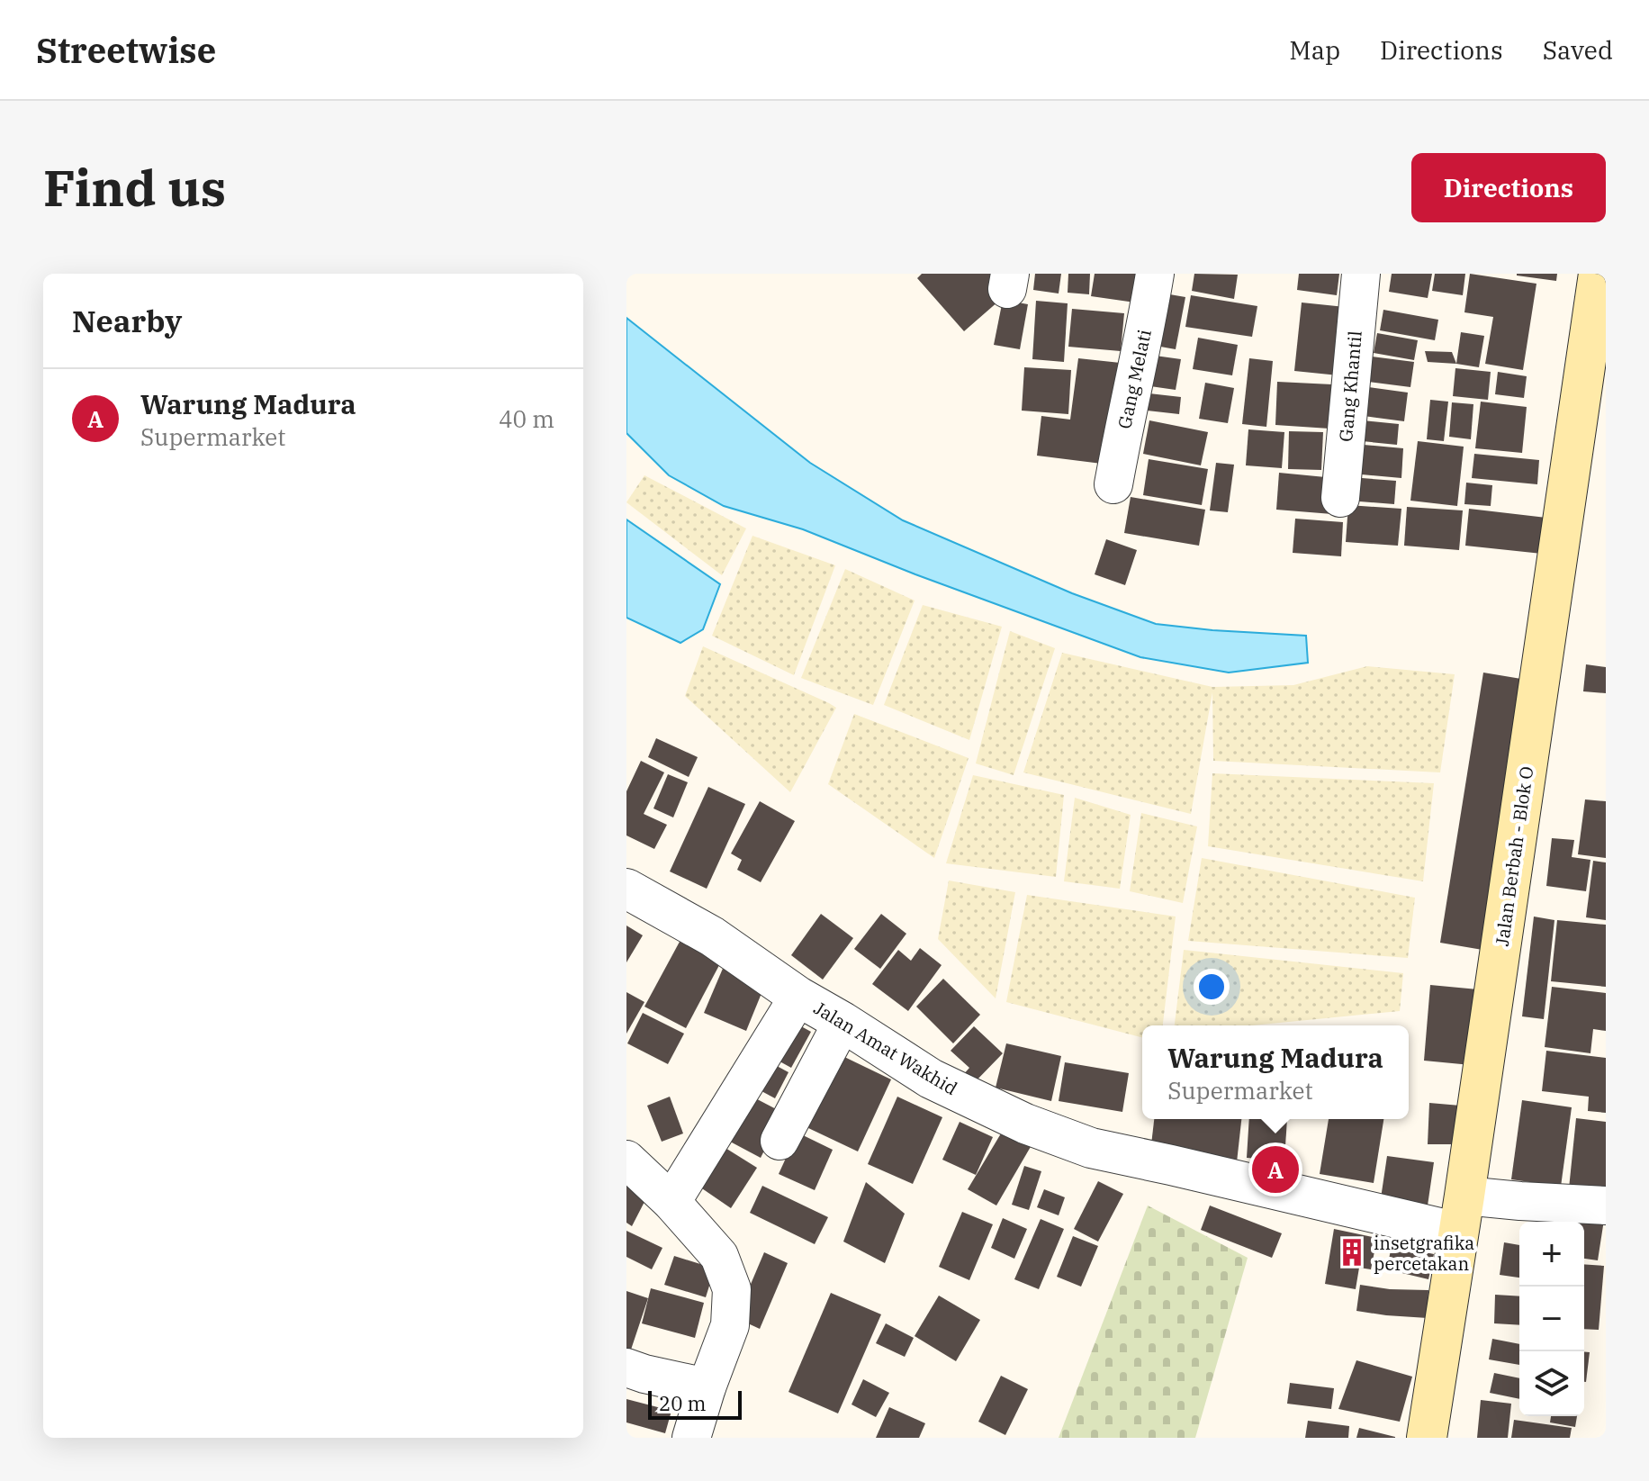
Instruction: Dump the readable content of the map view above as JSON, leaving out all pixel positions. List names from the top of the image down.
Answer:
{
  "streets": {
    "main road": ["Jalan Berbah - Blok O"],
    "street": ["Gang Melati", "Gang Khantil", "Jalan Amat Wakhid"]
  },
  "crossings": [
    ["Jalan Berbah - Blok O", "Jalan Amat Wakhid"]
  ],
  "places": {
    "building": ["insetgrafika percetakan"]
  },
  "scale_bar": "20 m",
  "page": {
    "header": "Streetwise",
    "nav": ["Map", "Directions", "Saved"],
    "buttons": "Directions",
    "title": "Find us",
    "heading": "Nearby",
    "list": [
      {
        "mark": "A",
        "name": "Warung Madura",
        "note": "Supermarket",
        "value": "40 m"
      }
    ],
    "popup": ["Warung Madura", "Supermarket"],
    "pins": "A",
    "map_buttons": ["+", "−"],
    "scale": "20 m"
  }
}
